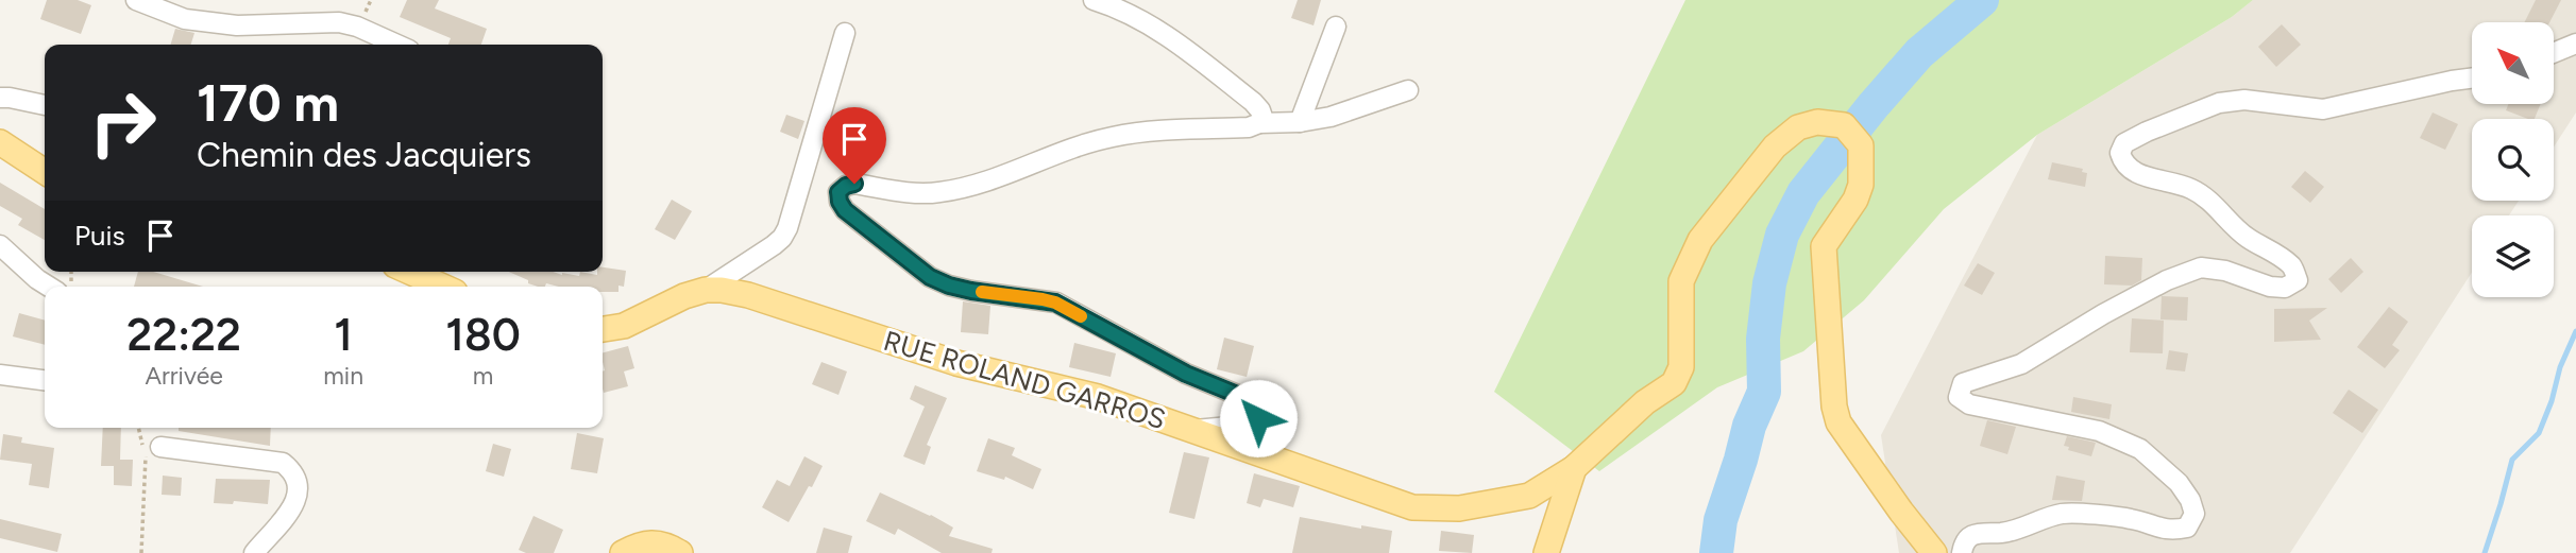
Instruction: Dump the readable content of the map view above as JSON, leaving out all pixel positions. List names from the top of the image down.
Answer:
{
  "streets": {
    "main road": ["RUE ROLAND GARROS"]
  },
  "north": "top left",
  "page": {
    "turn": ["170 m", "Chemin des Jacquiers"],
    "then": "Puis",
    "eta": [
      "22:22",
      "Arrivée",
      "1",
      "min",
      "180",
      "m"
    ]
  }
}
